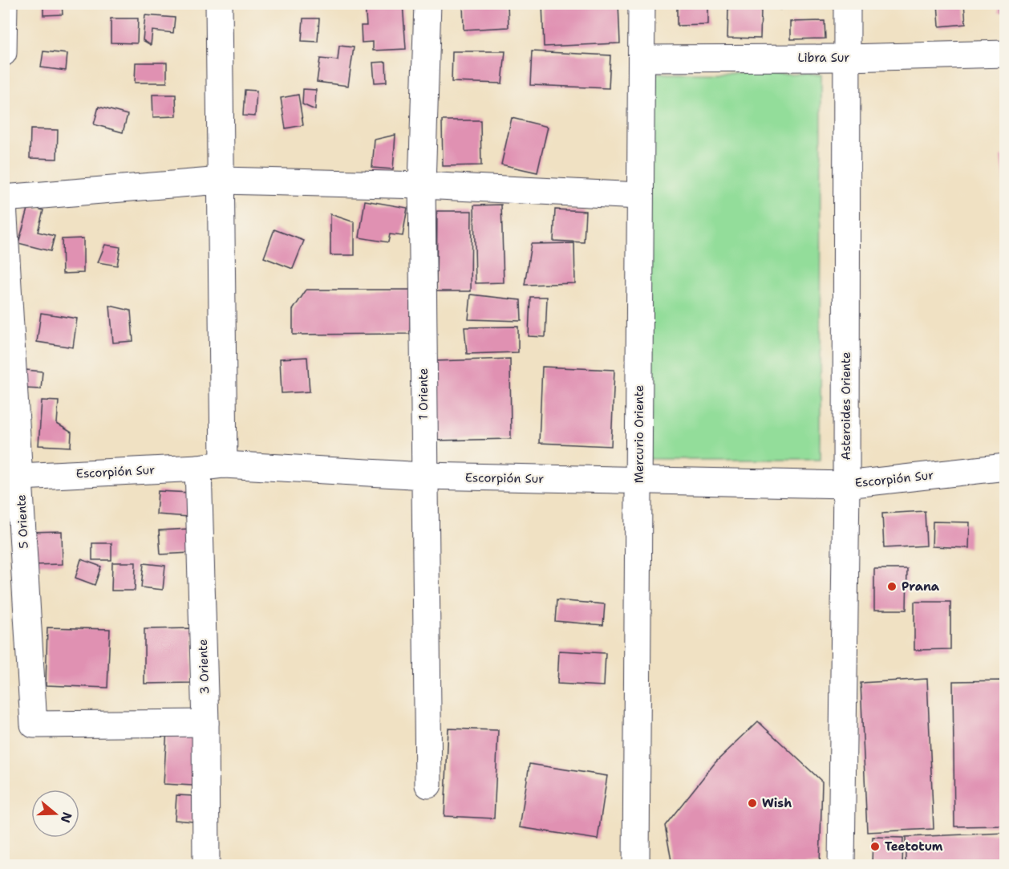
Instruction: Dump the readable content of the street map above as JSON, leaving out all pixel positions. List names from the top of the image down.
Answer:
{
  "streets": {
    "street": [
      "Libra Sur",
      "1 Oriente",
      "Asteroides Oriente",
      "Mercurio Oriente",
      "Escorpión Sur",
      "5 Oriente",
      "3 Oriente"
    ]
  },
  "crossings": [
    ["Libra Sur", "Asteroides Oriente"],
    ["Libra Sur", "Mercurio Oriente"],
    ["1 Oriente", "Escorpión Sur"],
    ["Asteroides Oriente", "Escorpión Sur"],
    ["Mercurio Oriente", "Escorpión Sur"],
    ["Escorpión Sur", "5 Oriente"],
    ["Escorpión Sur", "3 Oriente"],
    ["5 Oriente", "3 Oriente"]
  ],
  "places": ["Prana", "Wish", "Teetotum"],
  "north": "right"
}
